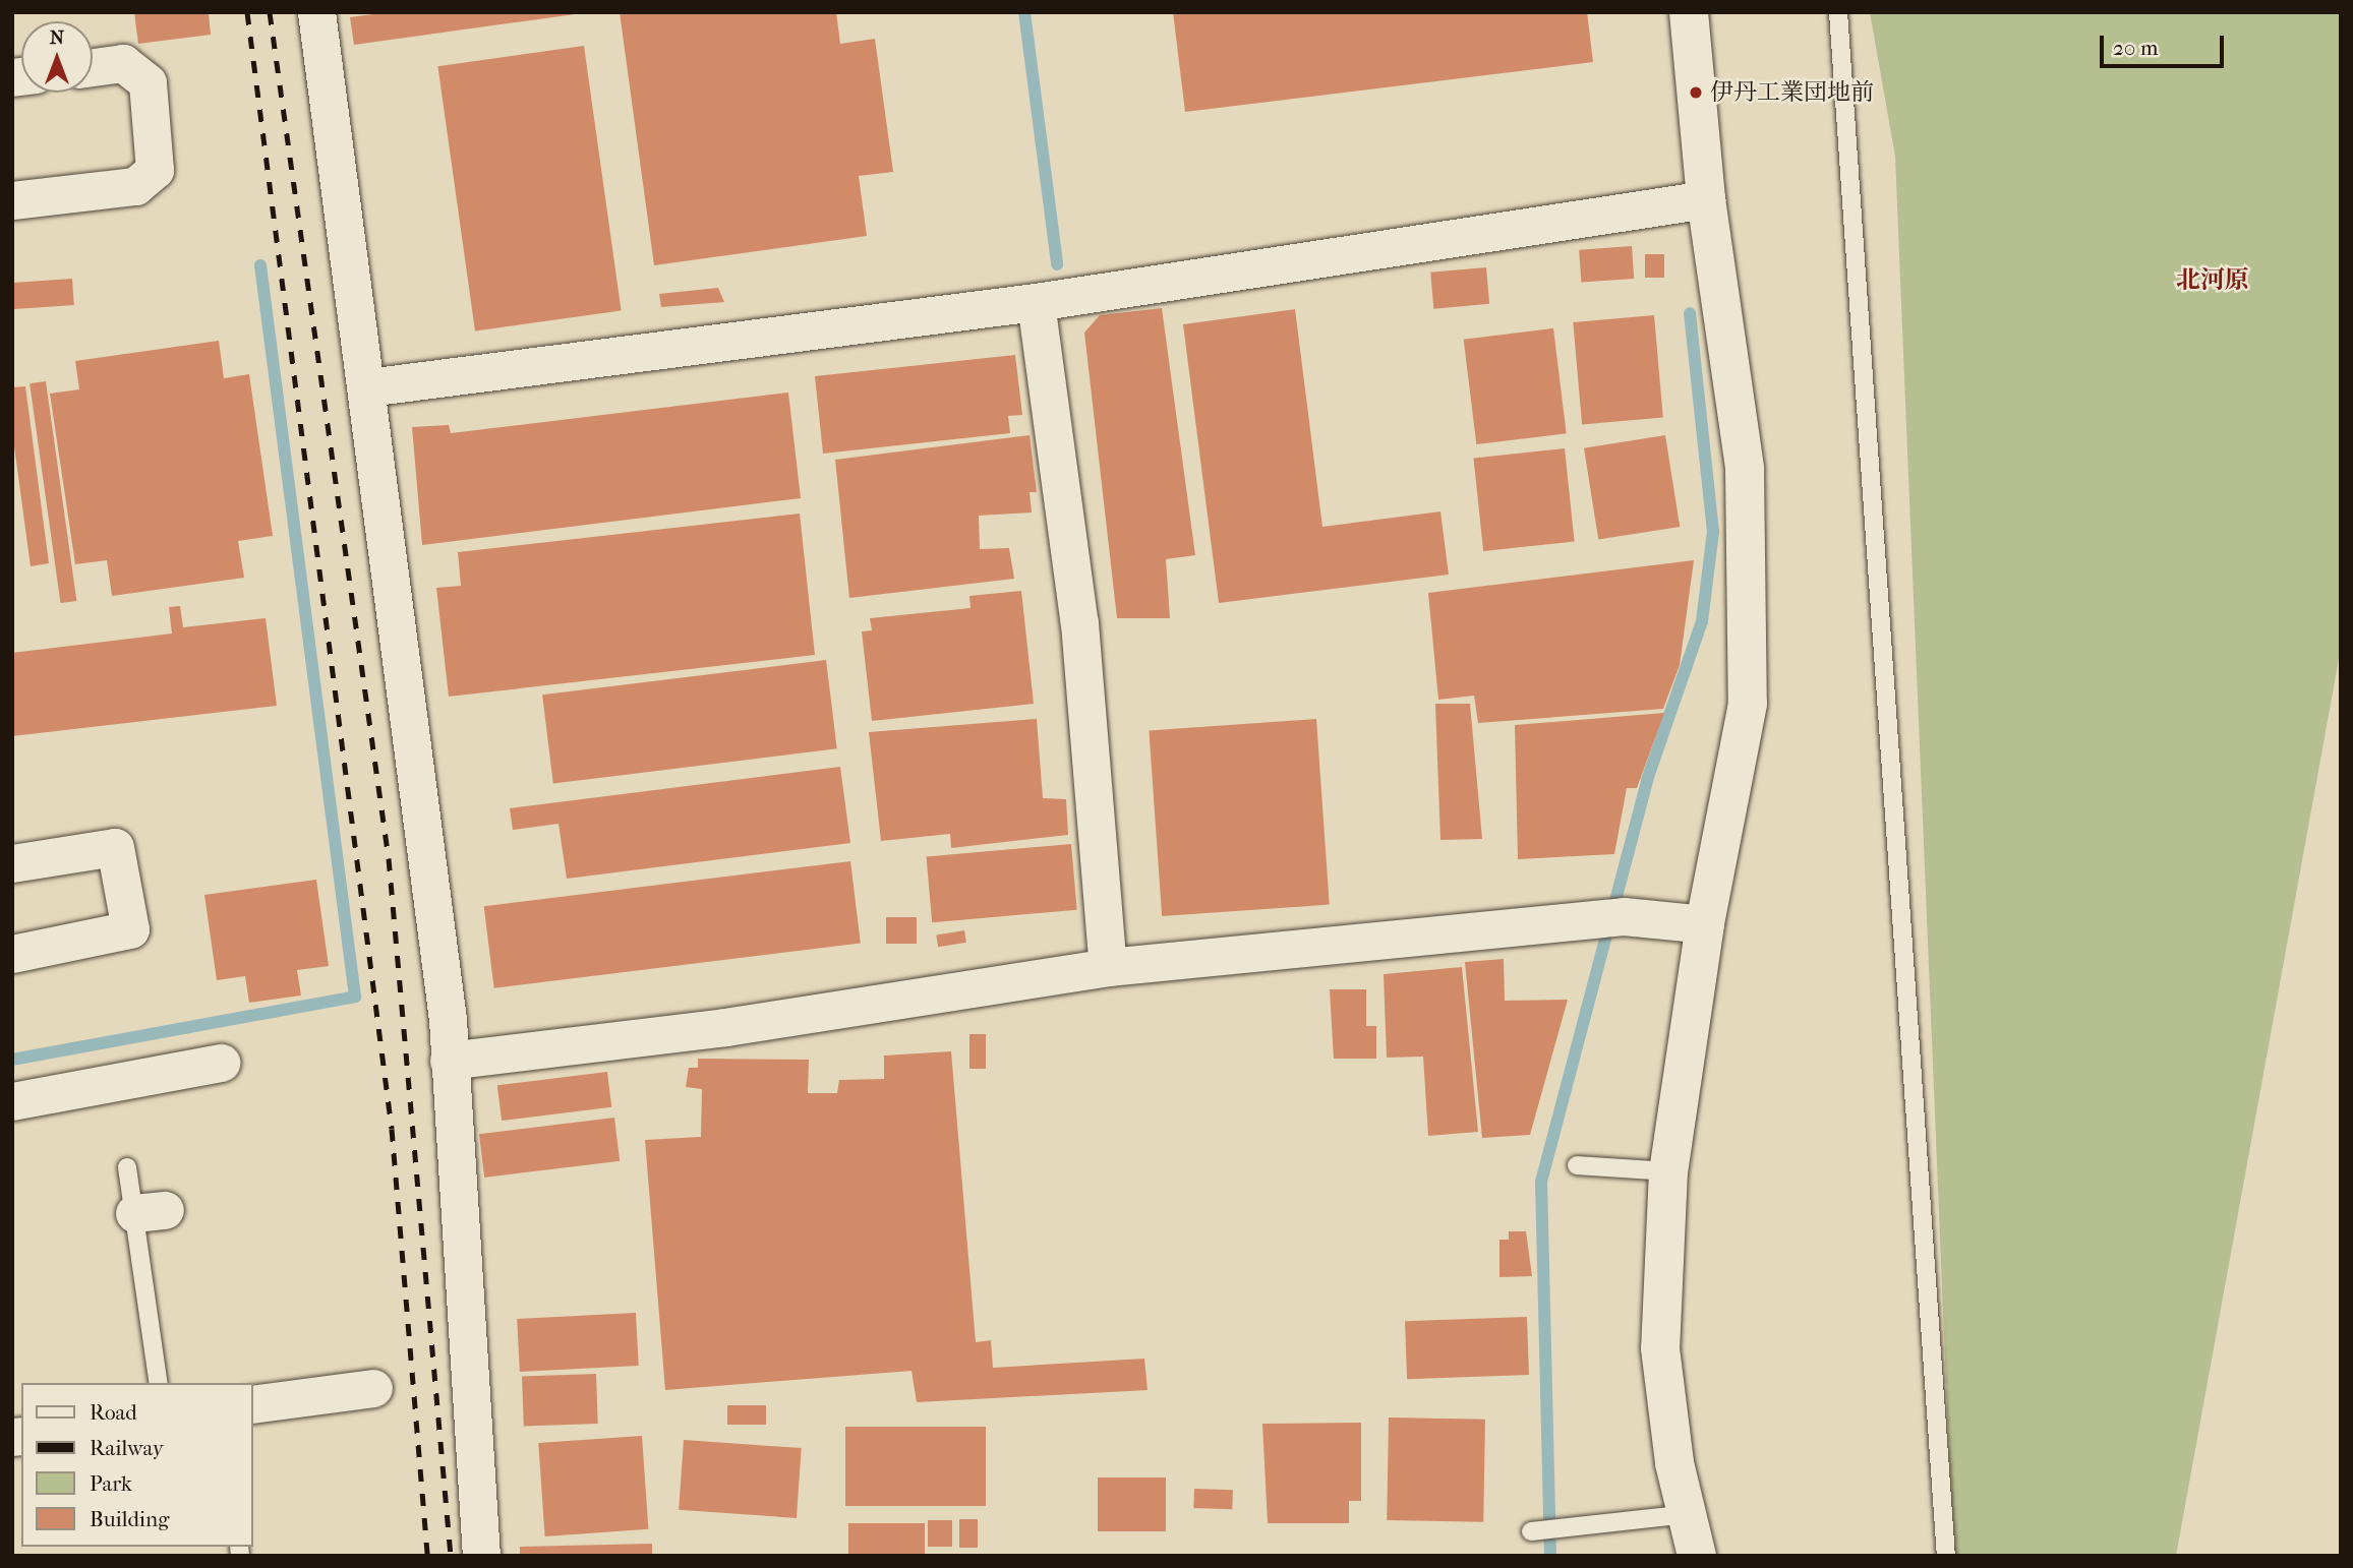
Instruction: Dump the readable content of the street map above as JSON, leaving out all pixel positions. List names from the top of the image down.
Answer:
{
  "districts": ["北河原"],
  "places": ["伊丹工業団地前"],
  "legend": [
    "Road",
    "Railway",
    "Park",
    "Building"
  ],
  "scale_bar": "20 m",
  "north": "top"
}
